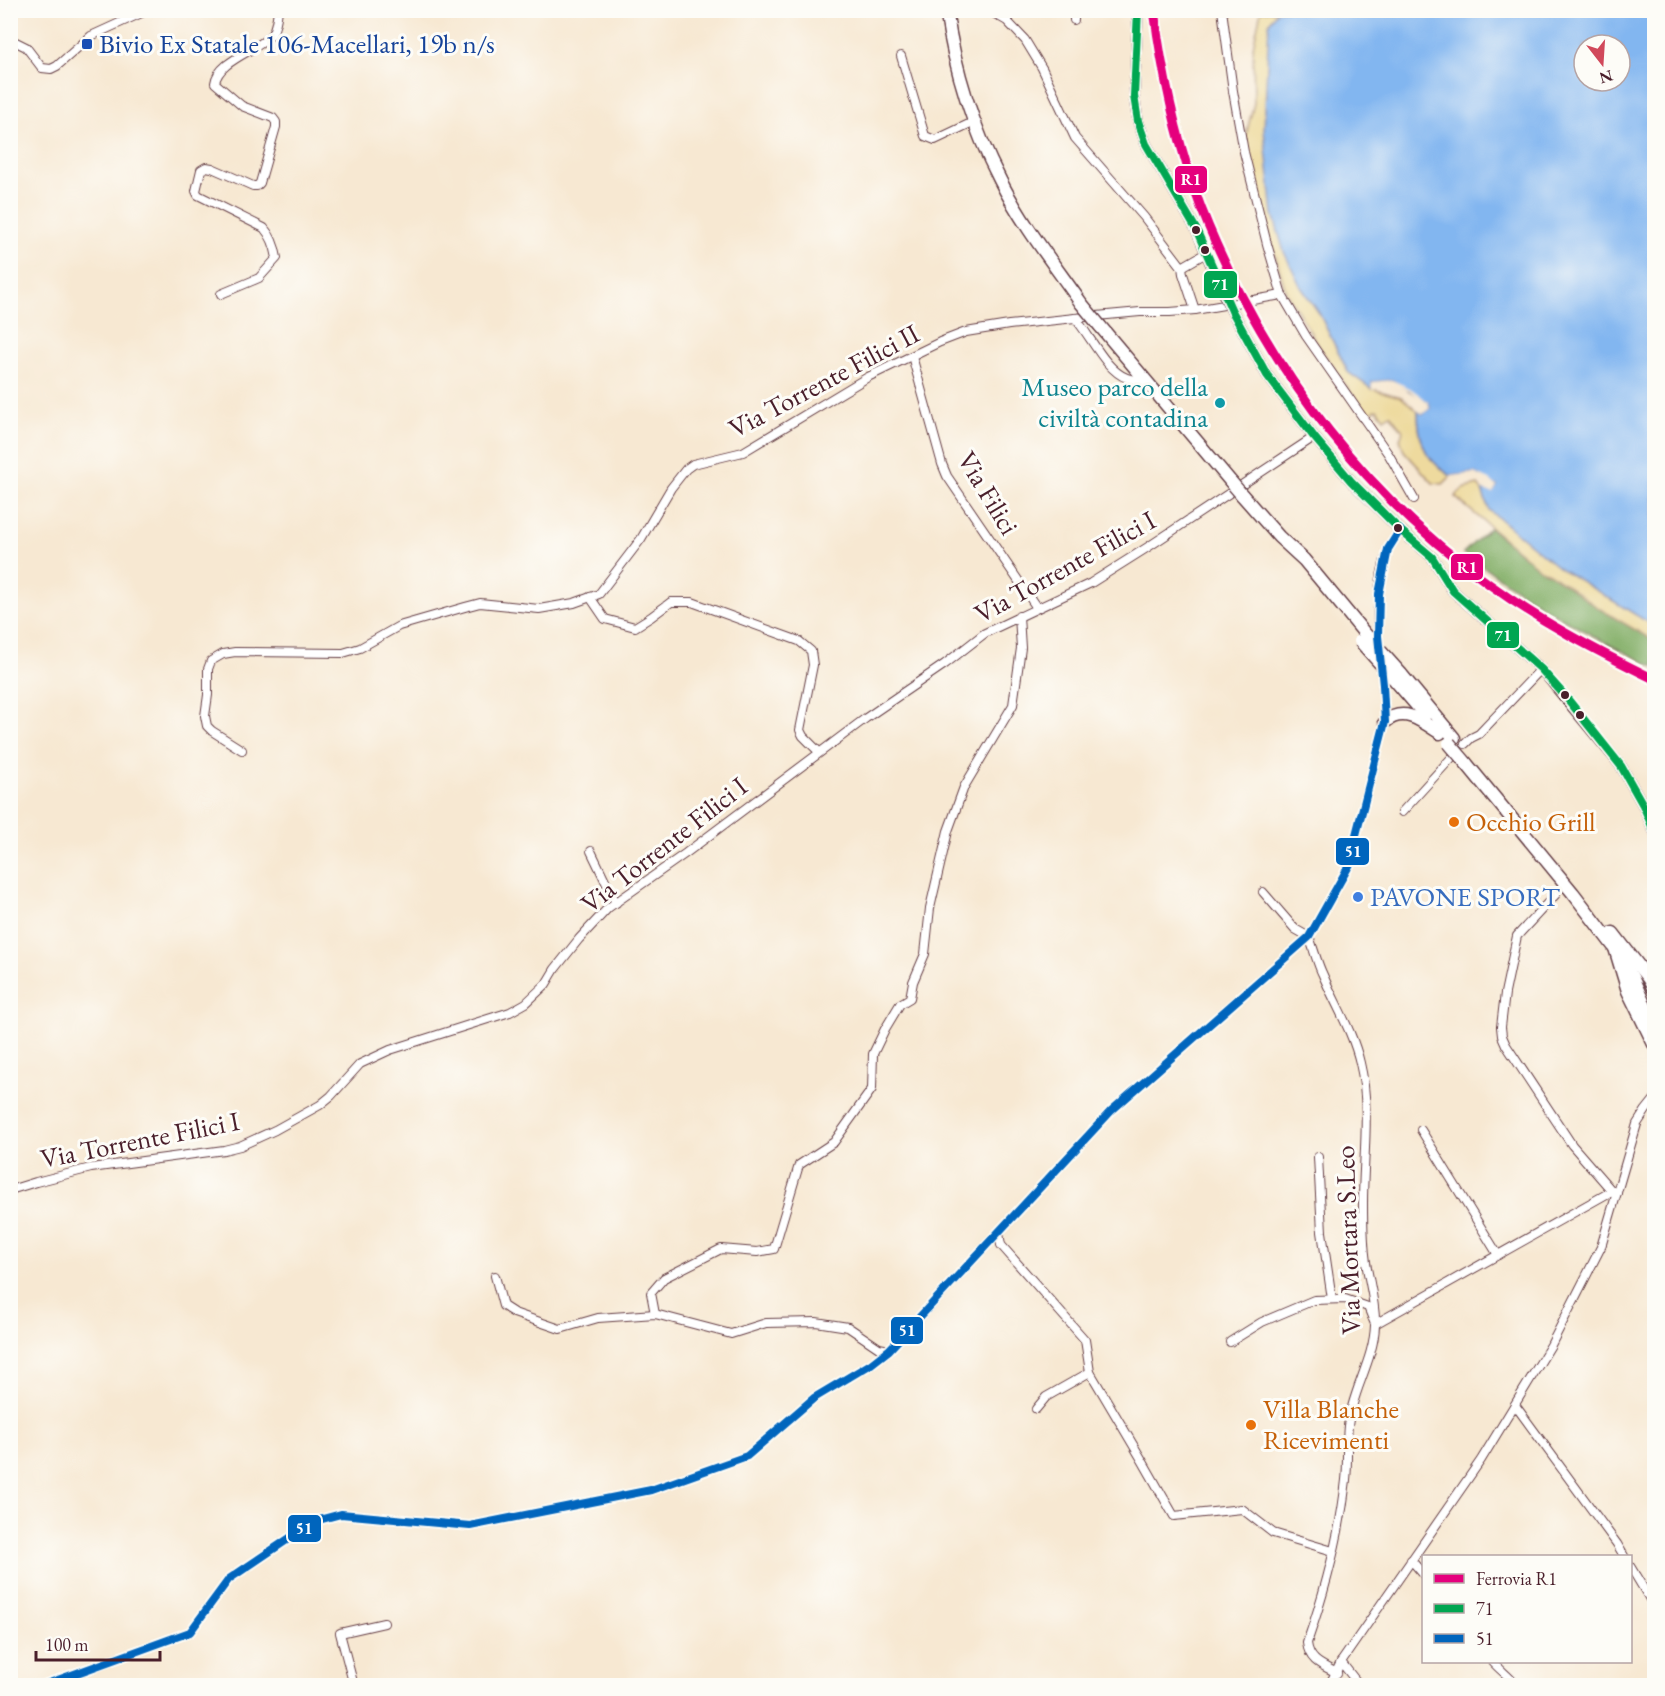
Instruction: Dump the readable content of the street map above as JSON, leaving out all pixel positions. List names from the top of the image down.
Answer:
{
  "streets": {
    "street": [
      "Via Torrente Filici II",
      "Via Filici",
      "Via Torrente Filici I",
      "Via Mortara S.Leo"
    ]
  },
  "crossings": [
    ["Via Torrente Filici II", "Via Filici"],
    ["Via Filici", "Via Torrente Filici I"]
  ],
  "places": {
    "transit": ["Bivio Ex Statale 106-Macellari, 19b n/s"],
    "other": [
      "Museo parco della civiltà contadina",
      "Occhio Grill",
      "PAVONE SPORT",
      "Villa Blanche Ricevimenti"
    ]
  },
  "lines": ["rail line R1", "transit line 71", "transit line 51"],
  "legend": ["Ferrovia R1", "71", "51"],
  "scale_bar": "100 m",
  "north": "bottom"
}
